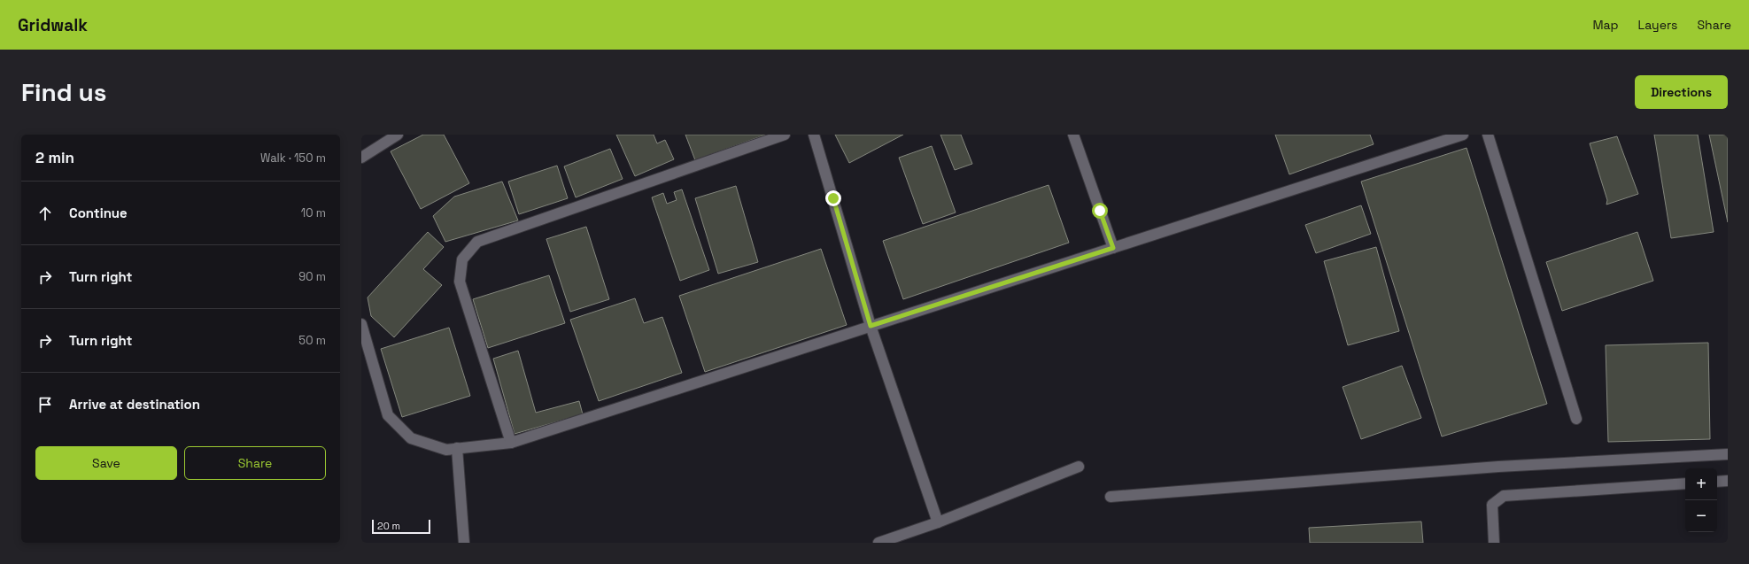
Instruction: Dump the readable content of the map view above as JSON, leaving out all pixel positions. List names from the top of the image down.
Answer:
{
  "scale_bar": "20 m",
  "page": {
    "header": "Gridwalk",
    "nav": ["Map", "Layers", "Share"],
    "buttons": [
      "Directions",
      ["Save", "Share"]
    ],
    "title": "Find us",
    "heading": ["2 min", "Walk · 150 m"],
    "list": [
      ["Continue", "10 m"],
      ["Turn right", "90 m"],
      ["Turn right", "50 m"],
      "Arrive at destination"
    ],
    "map_buttons": ["+", "−"],
    "scale": "20 m"
  }
}
